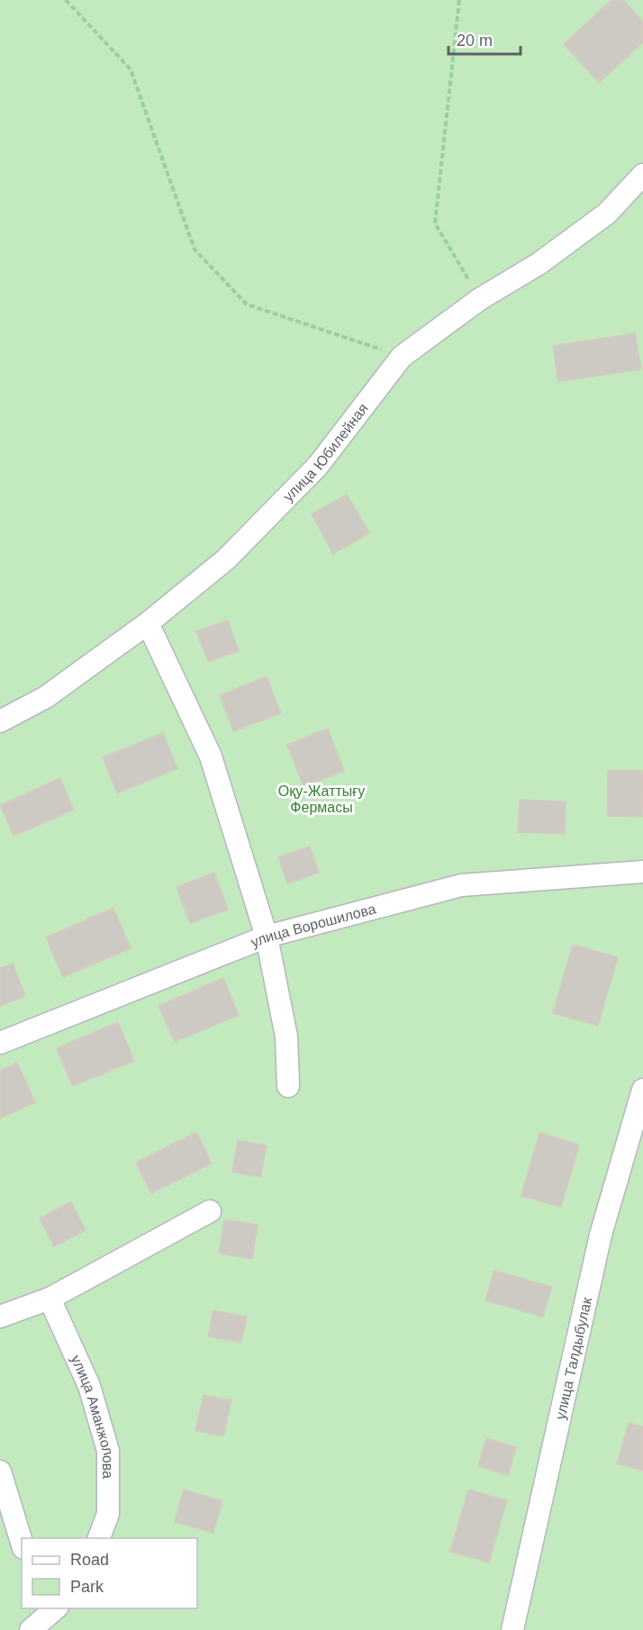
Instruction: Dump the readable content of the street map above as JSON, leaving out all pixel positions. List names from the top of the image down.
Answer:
{
  "streets": {
    "street": [
      "улица Юбилейная",
      "улица Ворошилова",
      "улица Талдыбулак",
      "улица Аманжолова"
    ]
  },
  "parks": ["Оқу-Жаттығу Фермасы"],
  "legend": ["Road", "Park"],
  "scale_bar": "20 m"
}
